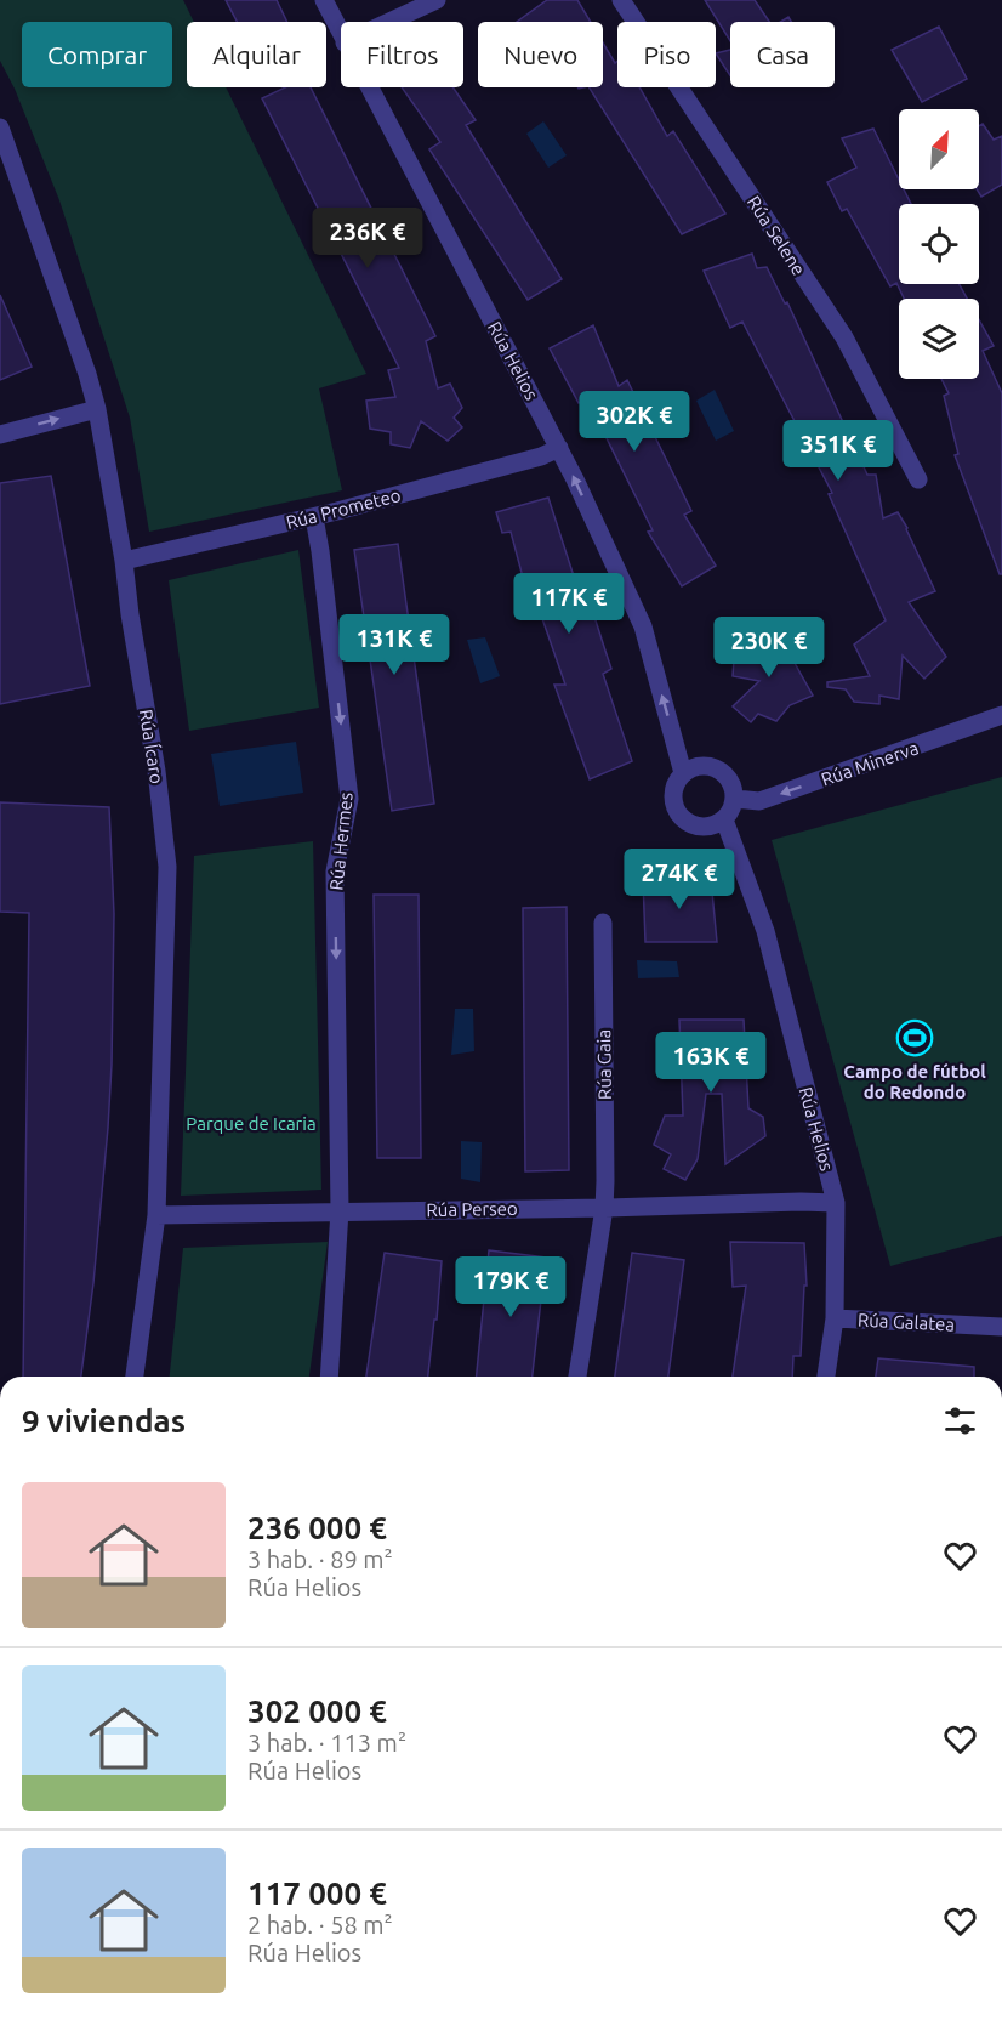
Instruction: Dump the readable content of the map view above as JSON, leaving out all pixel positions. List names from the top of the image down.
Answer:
{
  "streets": {
    "street": [
      "Rúa Selene",
      "Rúa Helios",
      "Rúa Prometeo",
      "Rúa Ícaro",
      "Rúa Minerva",
      "Rúa Hermes",
      "Rúa Gaia",
      "Rúa Perseo",
      "Rúa Galatea"
    ]
  },
  "crossings": [
    ["Rúa Helios", "Rúa Prometeo"],
    ["Rúa Helios", "Rúa Minerva"],
    ["Rúa Helios", "Rúa Perseo"],
    ["Rúa Helios", "Rúa Galatea"],
    ["Rúa Prometeo", "Rúa Ícaro"],
    ["Rúa Prometeo", "Rúa Hermes"],
    ["Rúa Ícaro", "Rúa Perseo"],
    ["Rúa Hermes", "Rúa Perseo"],
    ["Rúa Gaia", "Rúa Perseo"]
  ],
  "one_way": ["Rúa Minerva", "Rúa Hermes"],
  "parks": ["Parque de Icaria"],
  "places": {
    "sports": ["Campo de fútbol do Redondo"]
  },
  "north": "top right",
  "page": {
    "chip": [
      "Comprar",
      "Alquilar",
      "Filtros",
      "Nuevo",
      "Piso",
      "Casa"
    ],
    "price": [
      "236K €",
      "302K €",
      "351K €",
      "117K €",
      "131K €",
      "230K €",
      "274K €",
      "163K €",
      "179K €"
    ],
    "heading": "9 viviendas",
    "list": [
      {
        "name": "236 000 €",
        "note": "3 hab. · 89 m² · Rúa Helios"
      },
      {
        "name": "302 000 €",
        "note": "3 hab. · 113 m² · Rúa Helios"
      },
      {
        "name": "117 000 €",
        "note": "2 hab. · 58 m² · Rúa Helios"
      }
    ]
  }
}
